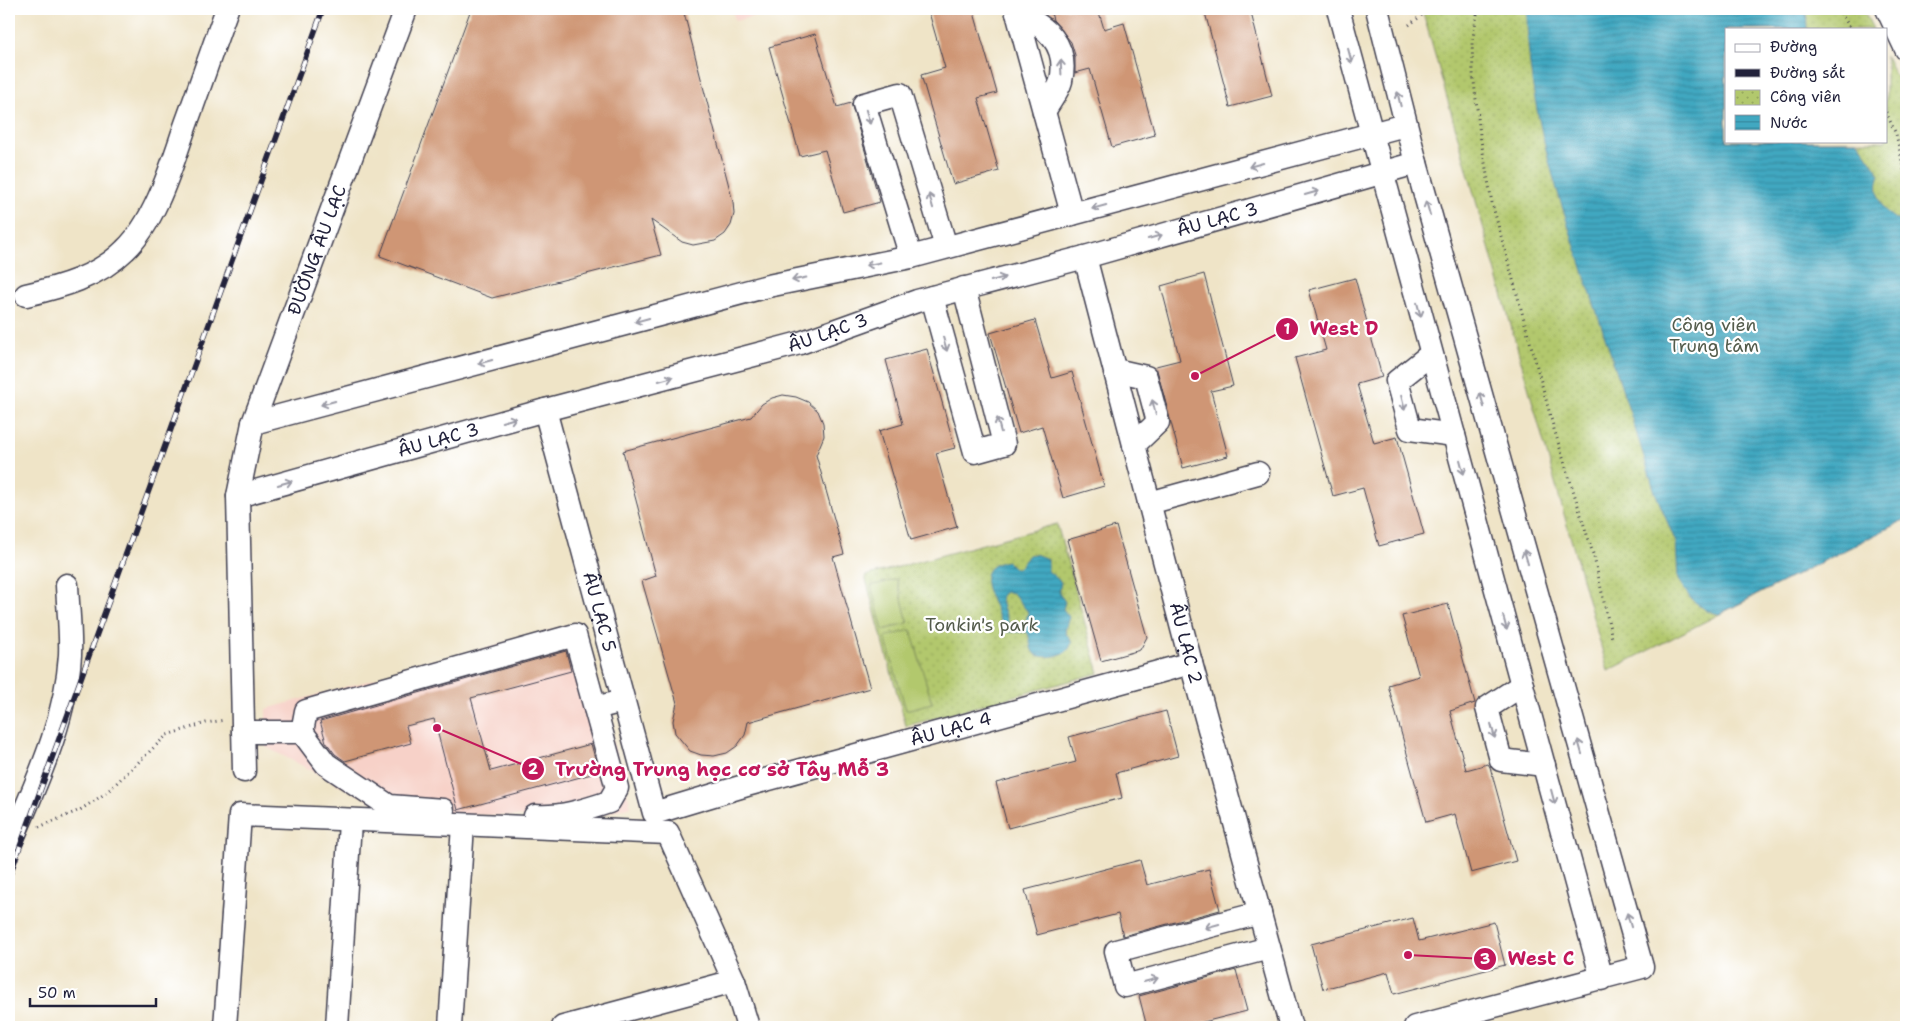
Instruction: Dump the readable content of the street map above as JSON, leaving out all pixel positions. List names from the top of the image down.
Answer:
{
  "streets": {
    "street": [
      "ÂU LẠC 3",
      "ĐƯỜNG ÂU LẠC",
      "ÂU LẠC 5",
      "ÂU LẠC 2",
      "ÂU LẠC 4"
    ]
  },
  "crossings": [
    ["ÂU LẠC 3", "ĐƯỜNG ÂU LẠC"],
    ["ÂU LẠC 3", "ÂU LẠC 5"],
    ["ÂU LẠC 3", "ÂU LẠC 2"],
    ["ÂU LẠC 5", "ÂU LẠC 4"],
    ["ÂU LẠC 2", "ÂU LẠC 4"]
  ],
  "parks": ["Công viên Trung tâm", "Tonkin's park"],
  "places": ["West D", "Trường Trung học cơ sở Tây Mỗ 3", "West C"],
  "legend": [
    "Đường",
    "Đường sắt",
    "Công viên",
    "Nước"
  ],
  "scale_bar": "50 m"
}
